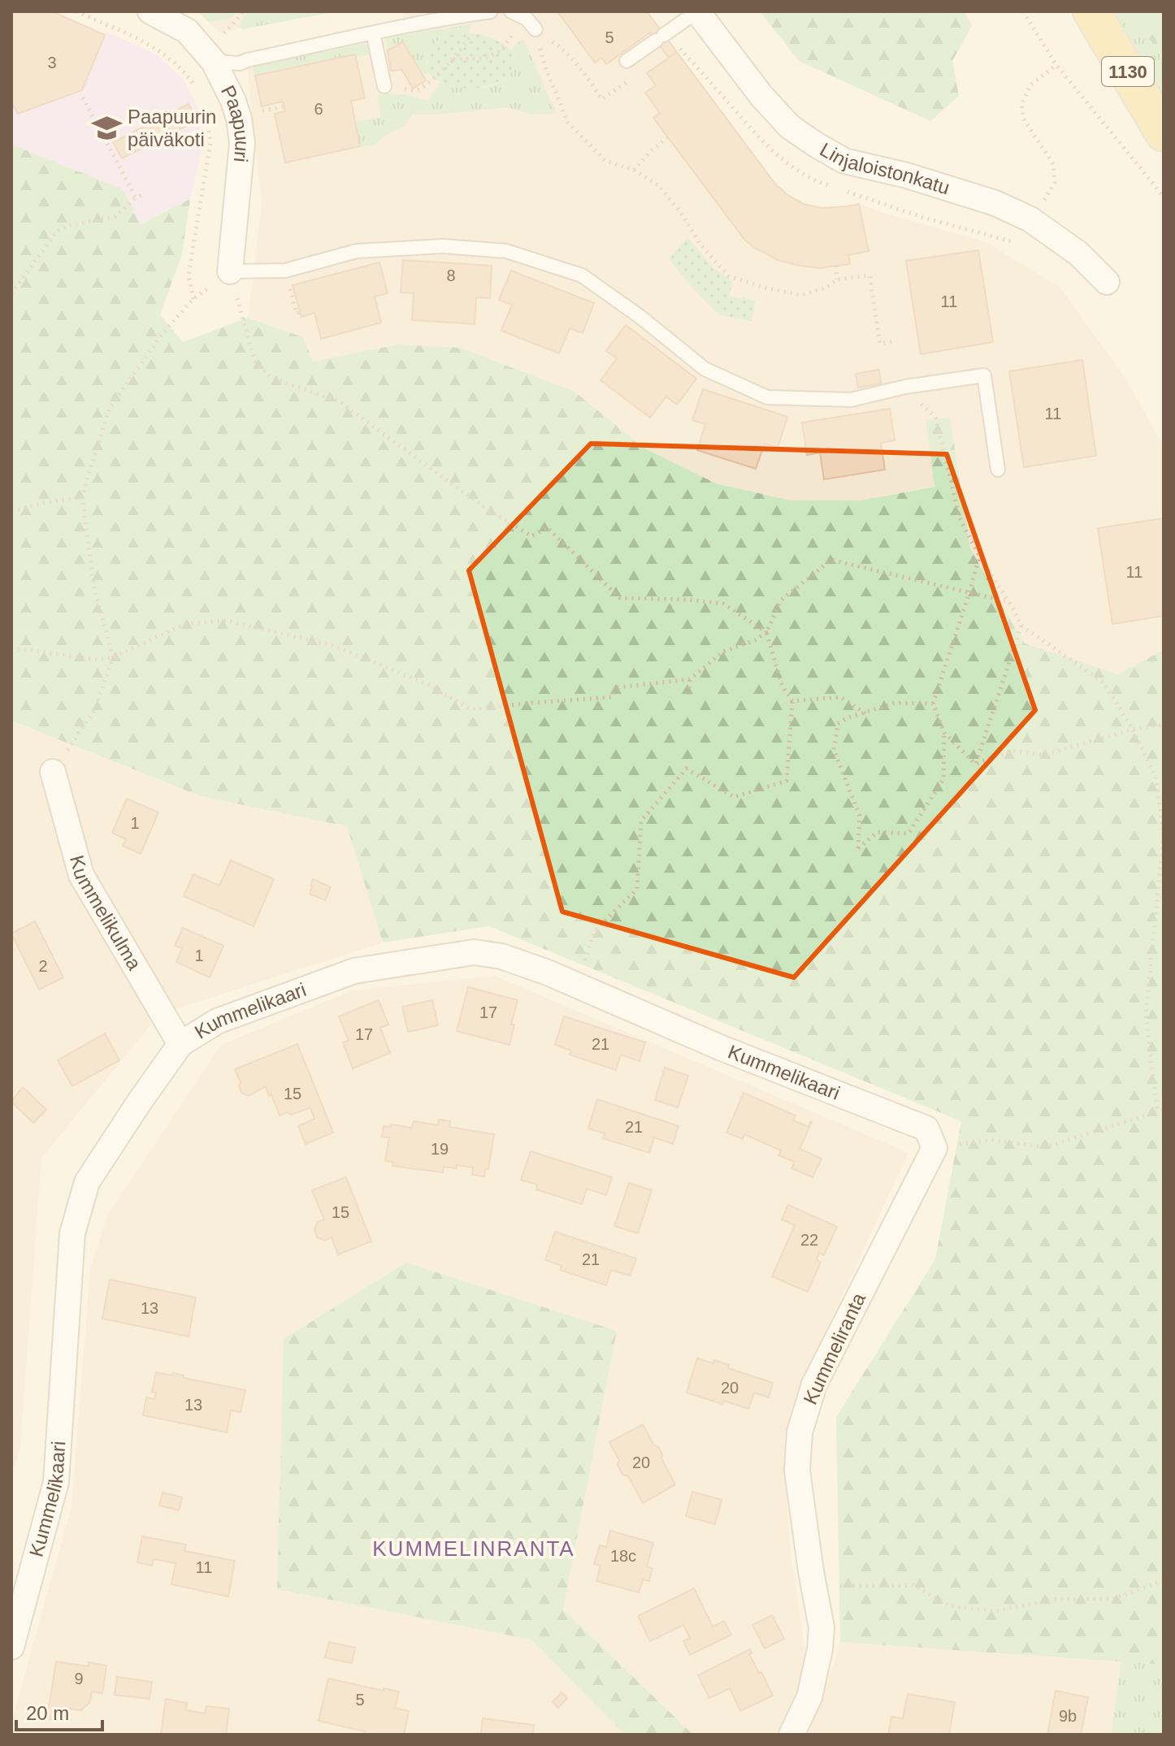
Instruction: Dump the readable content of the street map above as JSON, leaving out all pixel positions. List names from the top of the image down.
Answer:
{
  "streets": {
    "main road": ["1130"],
    "street": [
      "Paapuuri",
      "Linjaloistonkatu",
      "Kummelikulma",
      "Kummelikaari",
      "Kummeliranta"
    ]
  },
  "crossings": [
    ["Kummelikulma", "Kummelikaari"],
    ["Kummelikaari", "Kummeliranta"]
  ],
  "districts": ["KUMMELINRANTA"],
  "places": {
    "school or university": ["Paapuurin päiväkoti"]
  },
  "house_numbers": [
    "5",
    "3",
    "6",
    "8",
    "11",
    "11",
    "11",
    "1",
    "1",
    "2",
    "17",
    "17",
    "21",
    "15",
    "21",
    "19",
    "15",
    "22",
    "21",
    "13",
    "20",
    "13",
    "20",
    "18c",
    "11",
    "9",
    "5",
    "9b"
  ],
  "scale_bar": "20 m"
}
